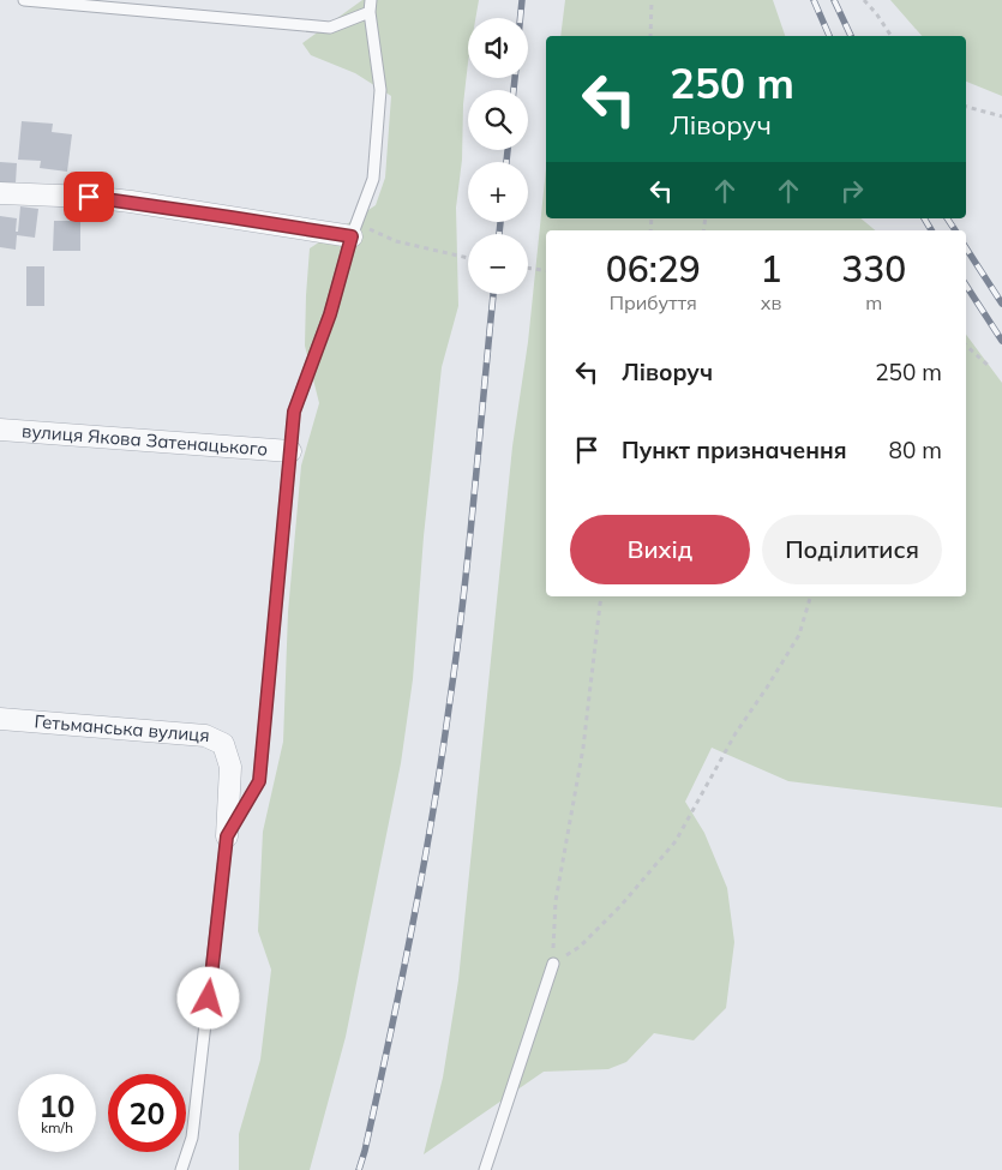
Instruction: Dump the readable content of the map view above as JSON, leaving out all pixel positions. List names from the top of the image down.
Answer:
{
  "streets": {
    "street": ["вулиця Якова Затенацького", "Гетьманська вулиця"]
  },
  "page": {
    "map_buttons": ["+", "−"],
    "turn": ["250 m", "Ліворуч"],
    "eta": [
      "06:29",
      "Прибуття",
      "1",
      "хв",
      "330",
      "m"
    ],
    "list": [
      {
        "name": "Ліворуч",
        "value": "250 m"
      },
      {
        "name": "Пункт призначення",
        "value": "80 m"
      }
    ],
    "buttons": ["Вихід", "Поділитися"],
    "speed": "10 km/h",
    "limit": "20"
  }
}
